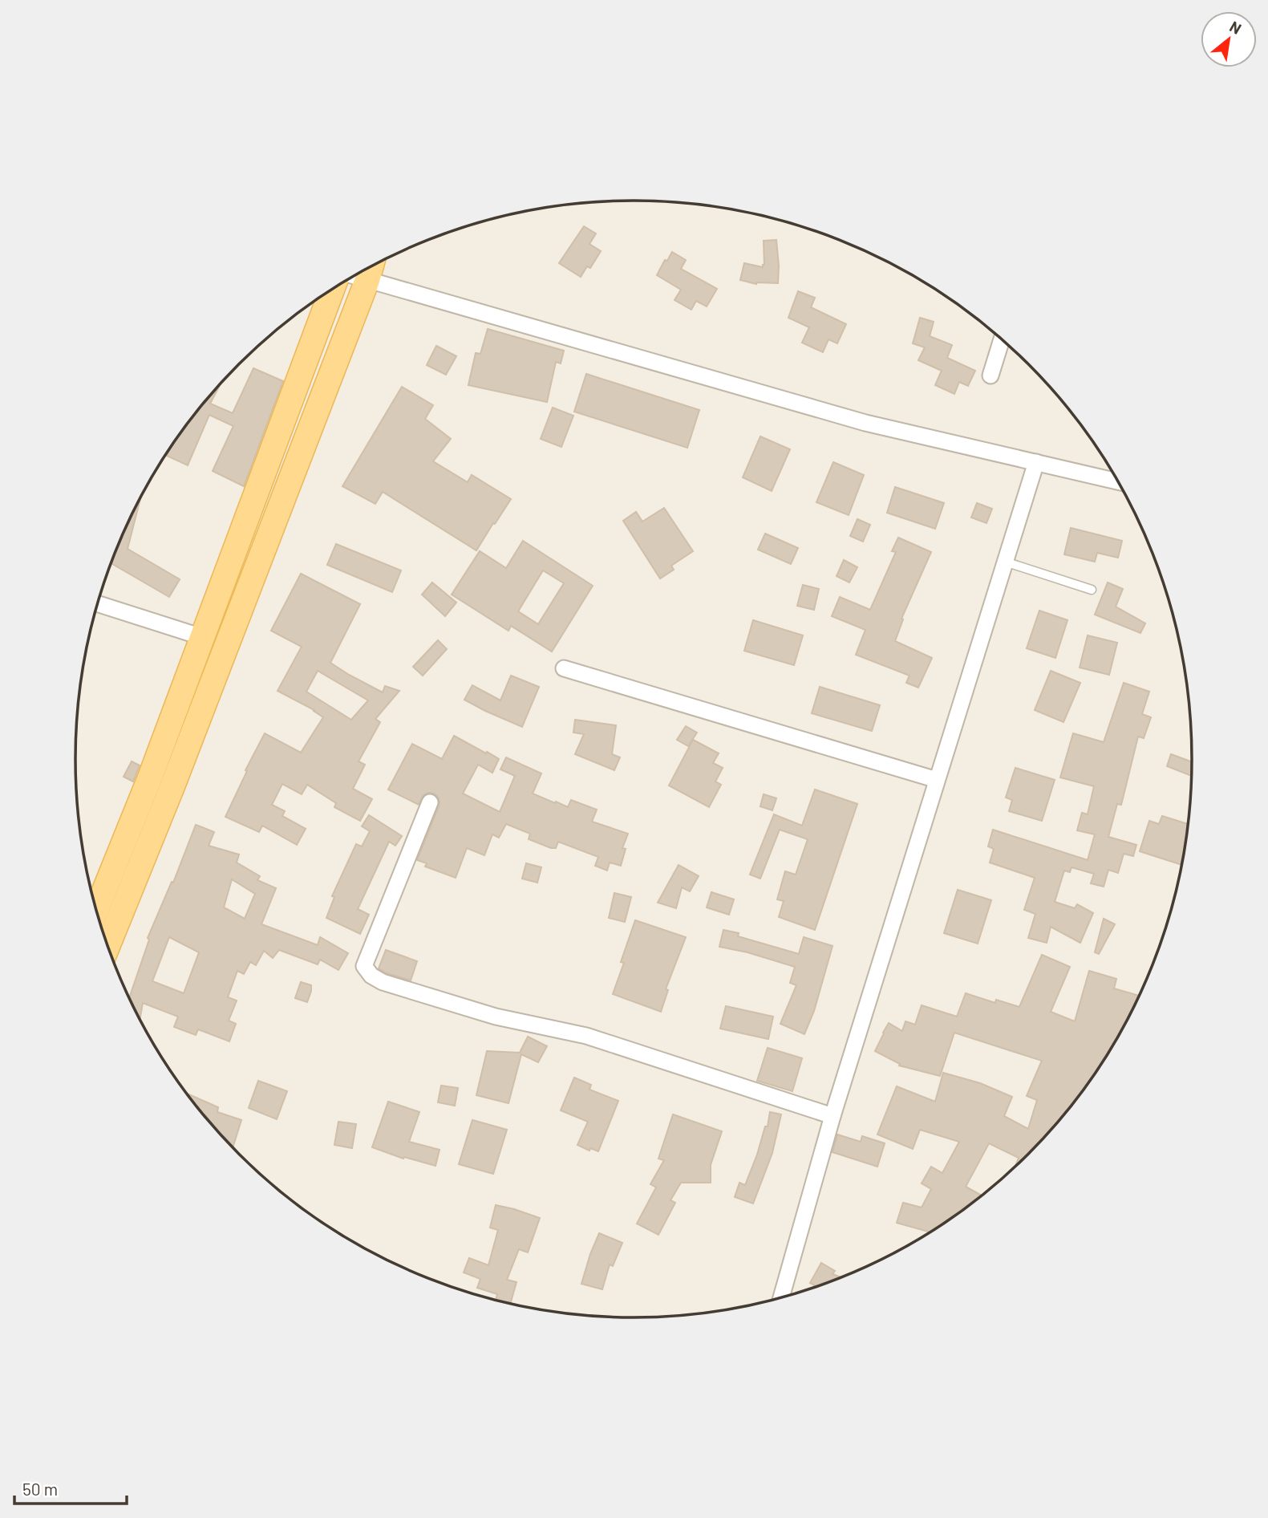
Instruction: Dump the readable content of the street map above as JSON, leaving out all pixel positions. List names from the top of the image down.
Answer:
{
  "scale_bar": "50 m",
  "north": "top right"
}
